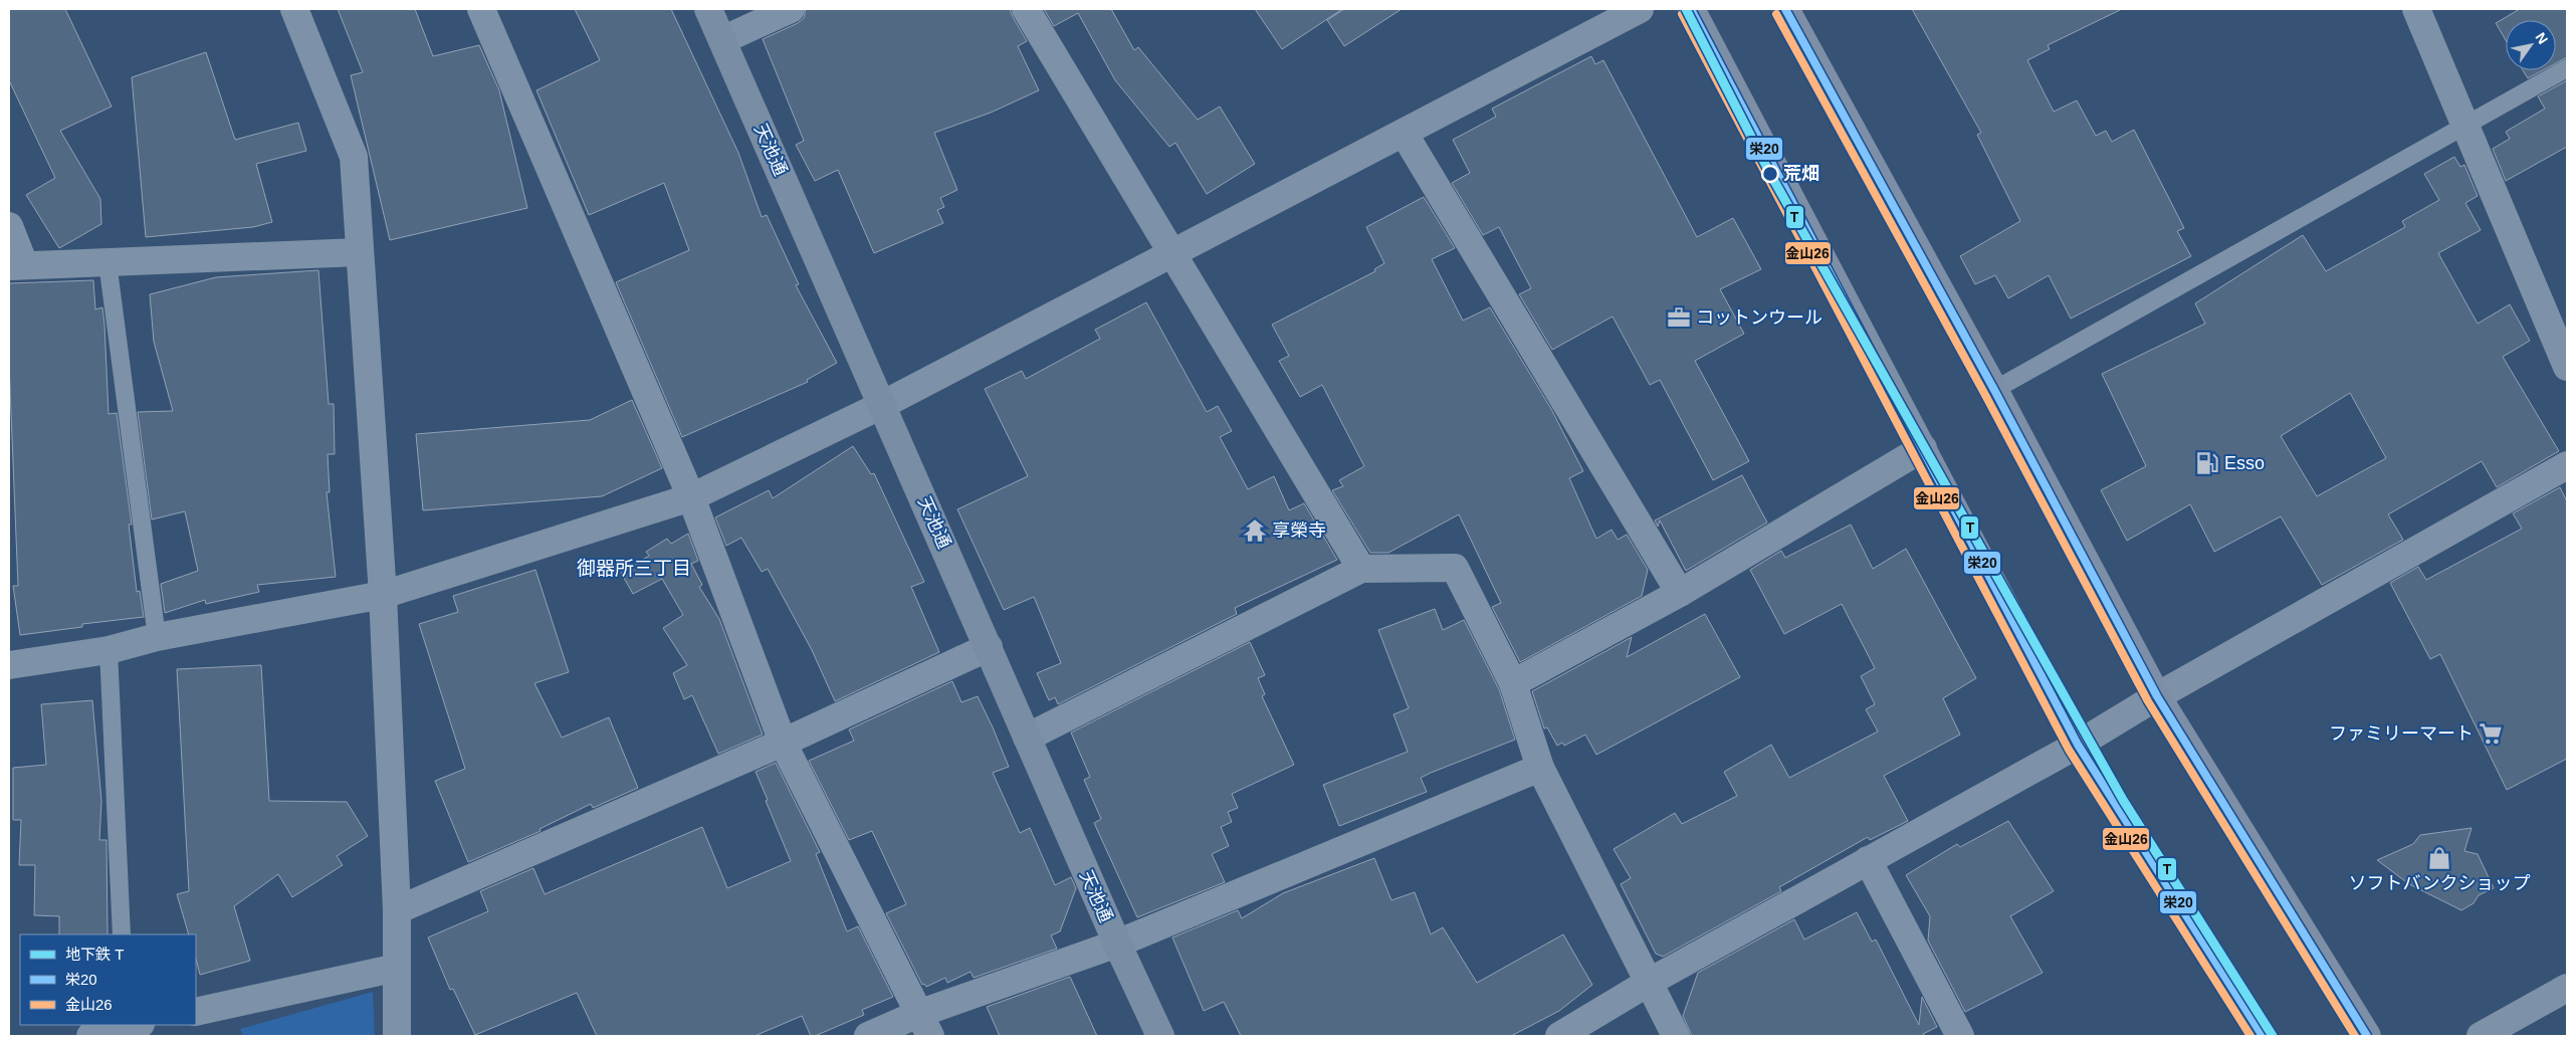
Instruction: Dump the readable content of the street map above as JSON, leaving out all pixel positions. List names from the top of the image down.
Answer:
{
  "streets": {
    "street": ["天池通"]
  },
  "districts": ["御器所三丁目"],
  "places": {
    "other": ["荒畑"],
    "office": ["コットンウール"],
    "fuel station": ["Esso"],
    "temple": ["享榮寺"],
    "supermarket": ["ファミリーマート"],
    "shop": ["ソフトバンクショップ"]
  },
  "lines": ["metro line T", "transit line 栄20", "transit line 金山26"],
  "legend": ["地下鉄 T", "栄20", "金山26"],
  "north": "top right"
}
